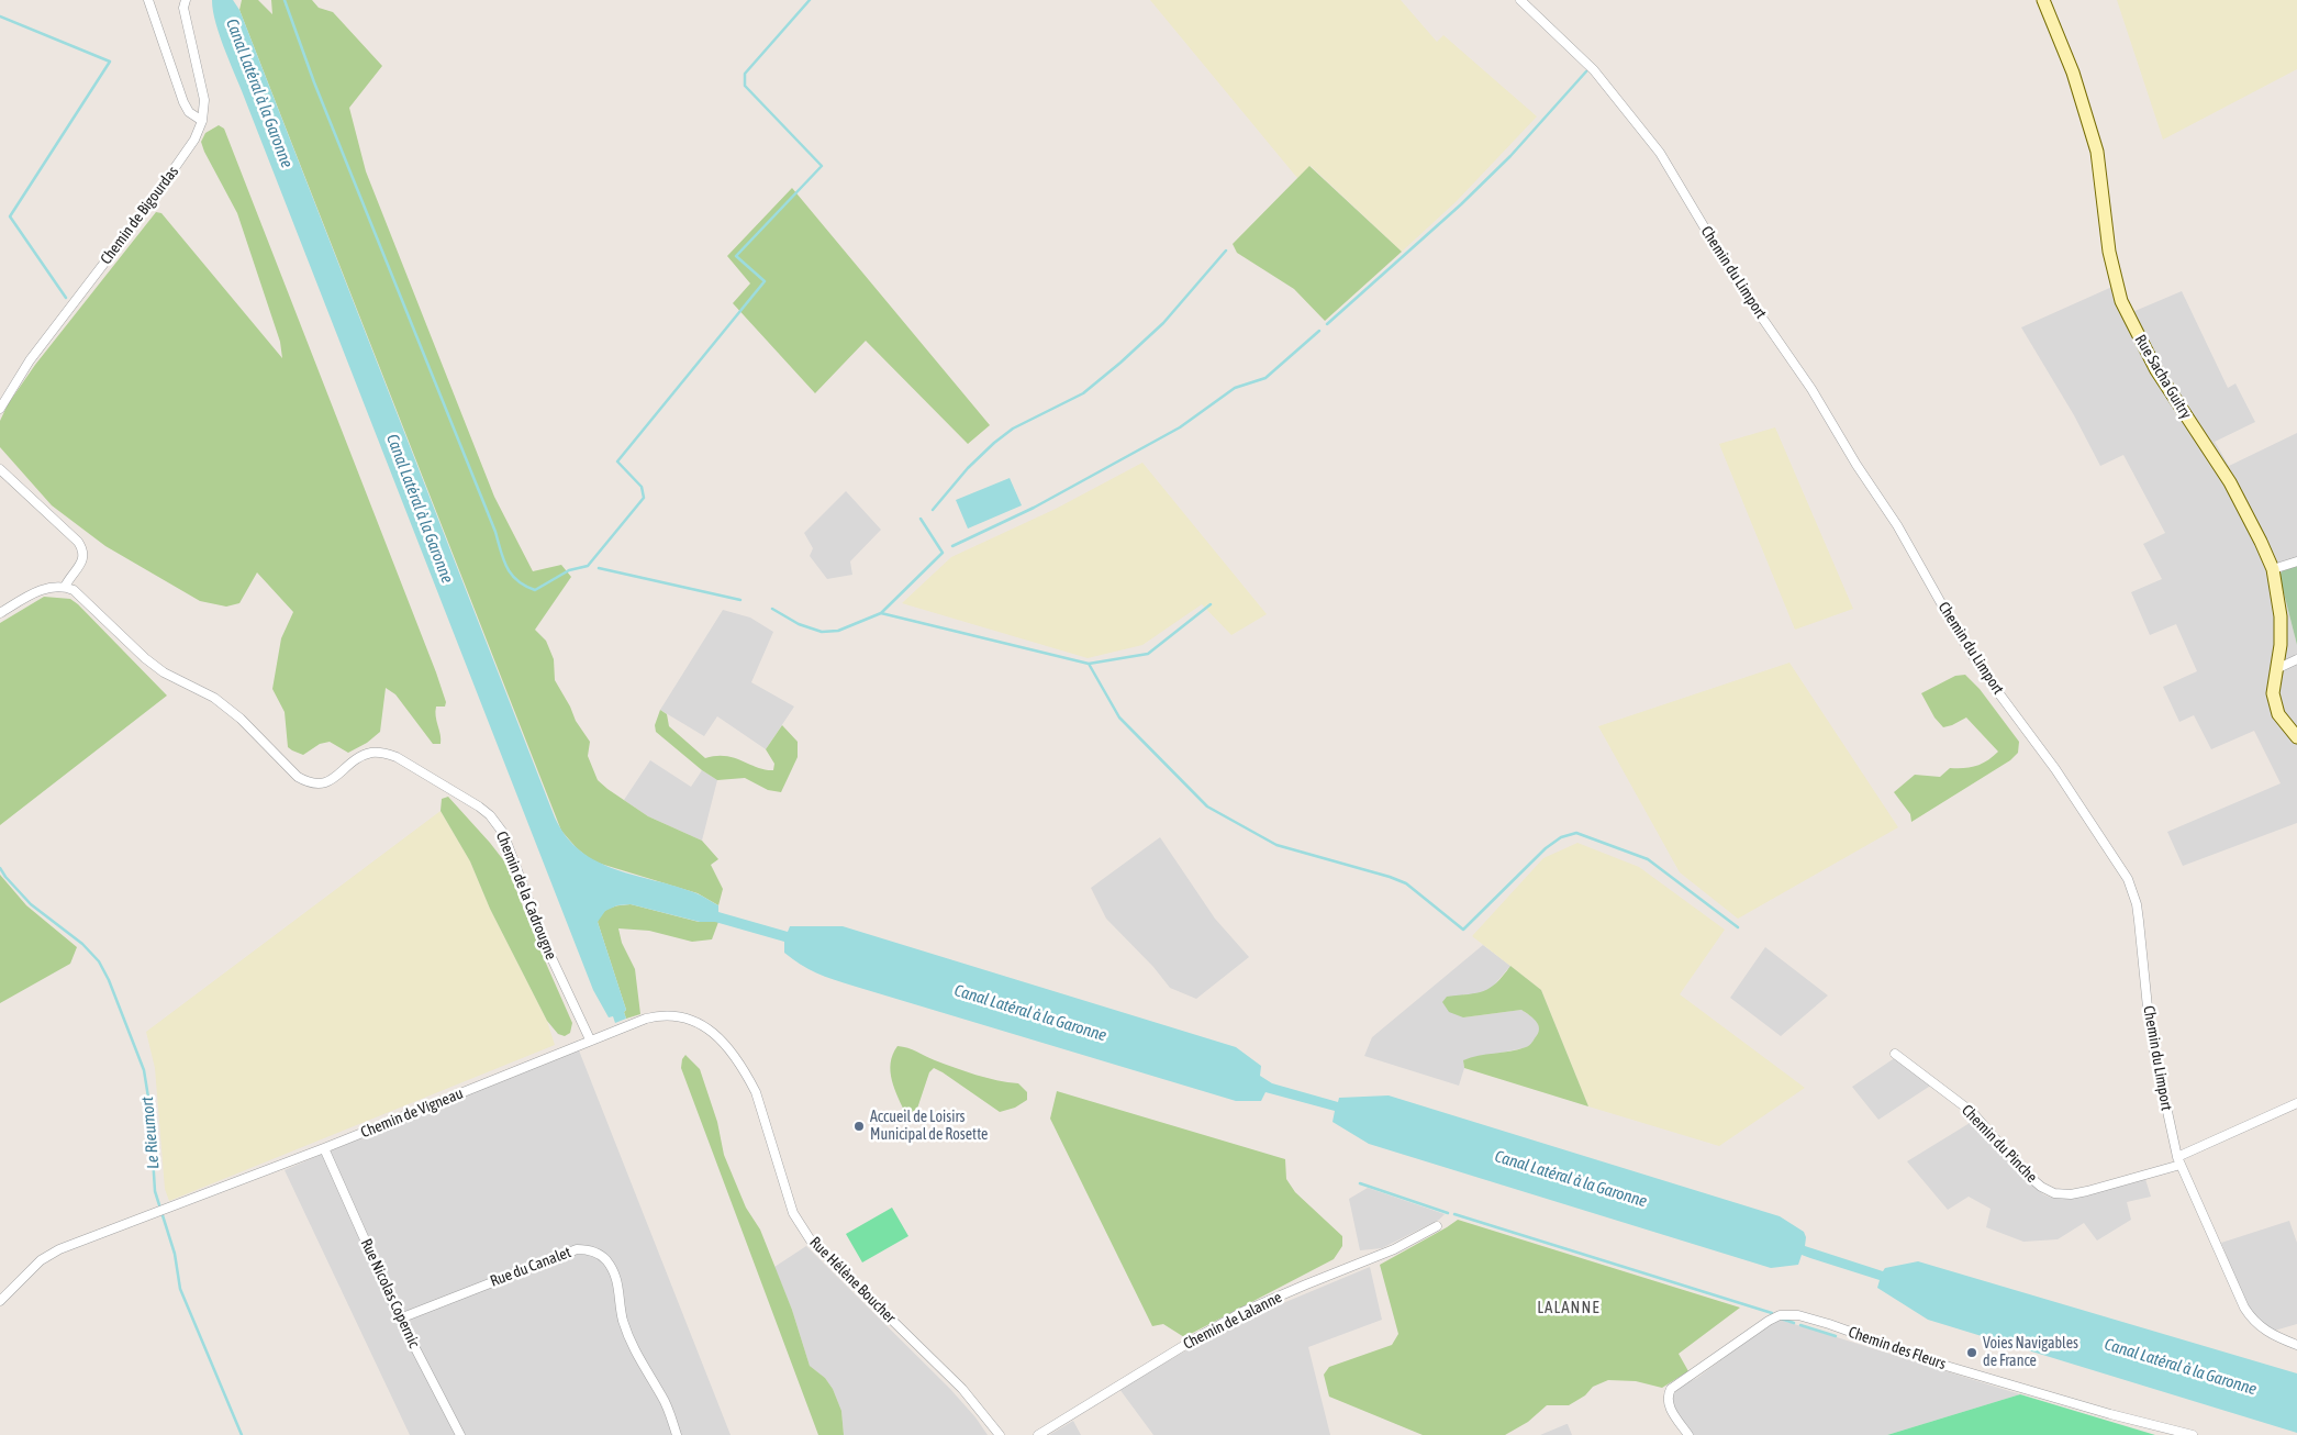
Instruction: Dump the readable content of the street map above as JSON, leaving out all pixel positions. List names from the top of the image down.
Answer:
{
  "streets": {
    "street": [
      "Chemin de Bigourdas",
      "Chemin du Limport",
      "Rue Sacha Guitry",
      "Chemin de la Cadrougne",
      "Chemin de Vigneau",
      "Chemin du Pinche",
      "Rue du Canalet",
      "Rue Hélène Boucher",
      "Rue Nicolas Copernic",
      "Chemin de Lalanne",
      "Chemin des Fleurs"
    ]
  },
  "crossings": [
    ["Chemin du Limport", "Chemin du Pinche"],
    ["Chemin de la Cadrougne", "Chemin de Vigneau"],
    ["Chemin de Vigneau", "Rue Hélène Boucher"],
    ["Chemin de Vigneau", "Rue Nicolas Copernic"],
    ["Rue du Canalet", "Rue Nicolas Copernic"]
  ],
  "districts": ["LALANNE"],
  "water": ["Canal Latéral à la Garonne", "Le Rieumort"],
  "places": ["Accueil de Loisirs Municipal de Rosette", "Voies Navigables de France"]
}
